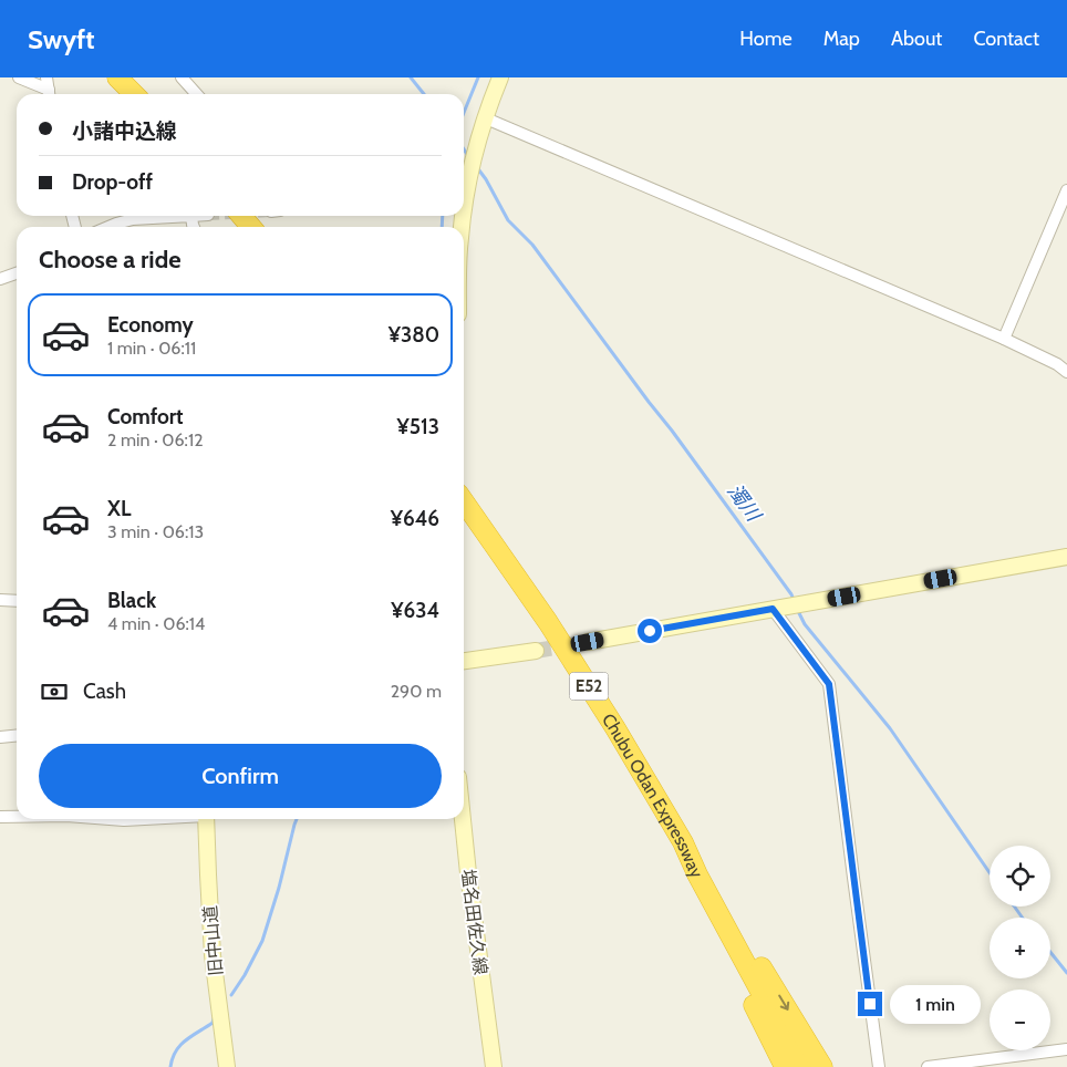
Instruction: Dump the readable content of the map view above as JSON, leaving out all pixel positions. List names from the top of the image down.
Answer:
{
  "streets": {
    "highway": ["E52", "Chubu Odan Expressway"],
    "main road": ["塩名田佐久線", "旧中山道"]
  },
  "water": ["濁川"],
  "page": {
    "header": "Swyft",
    "nav": [
      "Home",
      "Map",
      "About",
      "Contact"
    ],
    "banner": ["小諸中込線", "Drop-off"],
    "heading": "Choose a ride",
    "list": [
      {
        "name": "Economy",
        "note": "1 min · 06:11",
        "value": "¥380"
      },
      {
        "name": "Comfort",
        "note": "2 min · 06:12",
        "value": "¥513"
      },
      {
        "name": "XL",
        "note": "3 min · 06:13",
        "value": "¥646"
      },
      {
        "name": "Black",
        "note": "4 min · 06:14",
        "value": "¥634"
      }
    ],
    "pay": ["Cash", "290 m"],
    "buttons": "Confirm",
    "map_buttons": ["+", "−"],
    "bubble": "1 min"
  }
}
